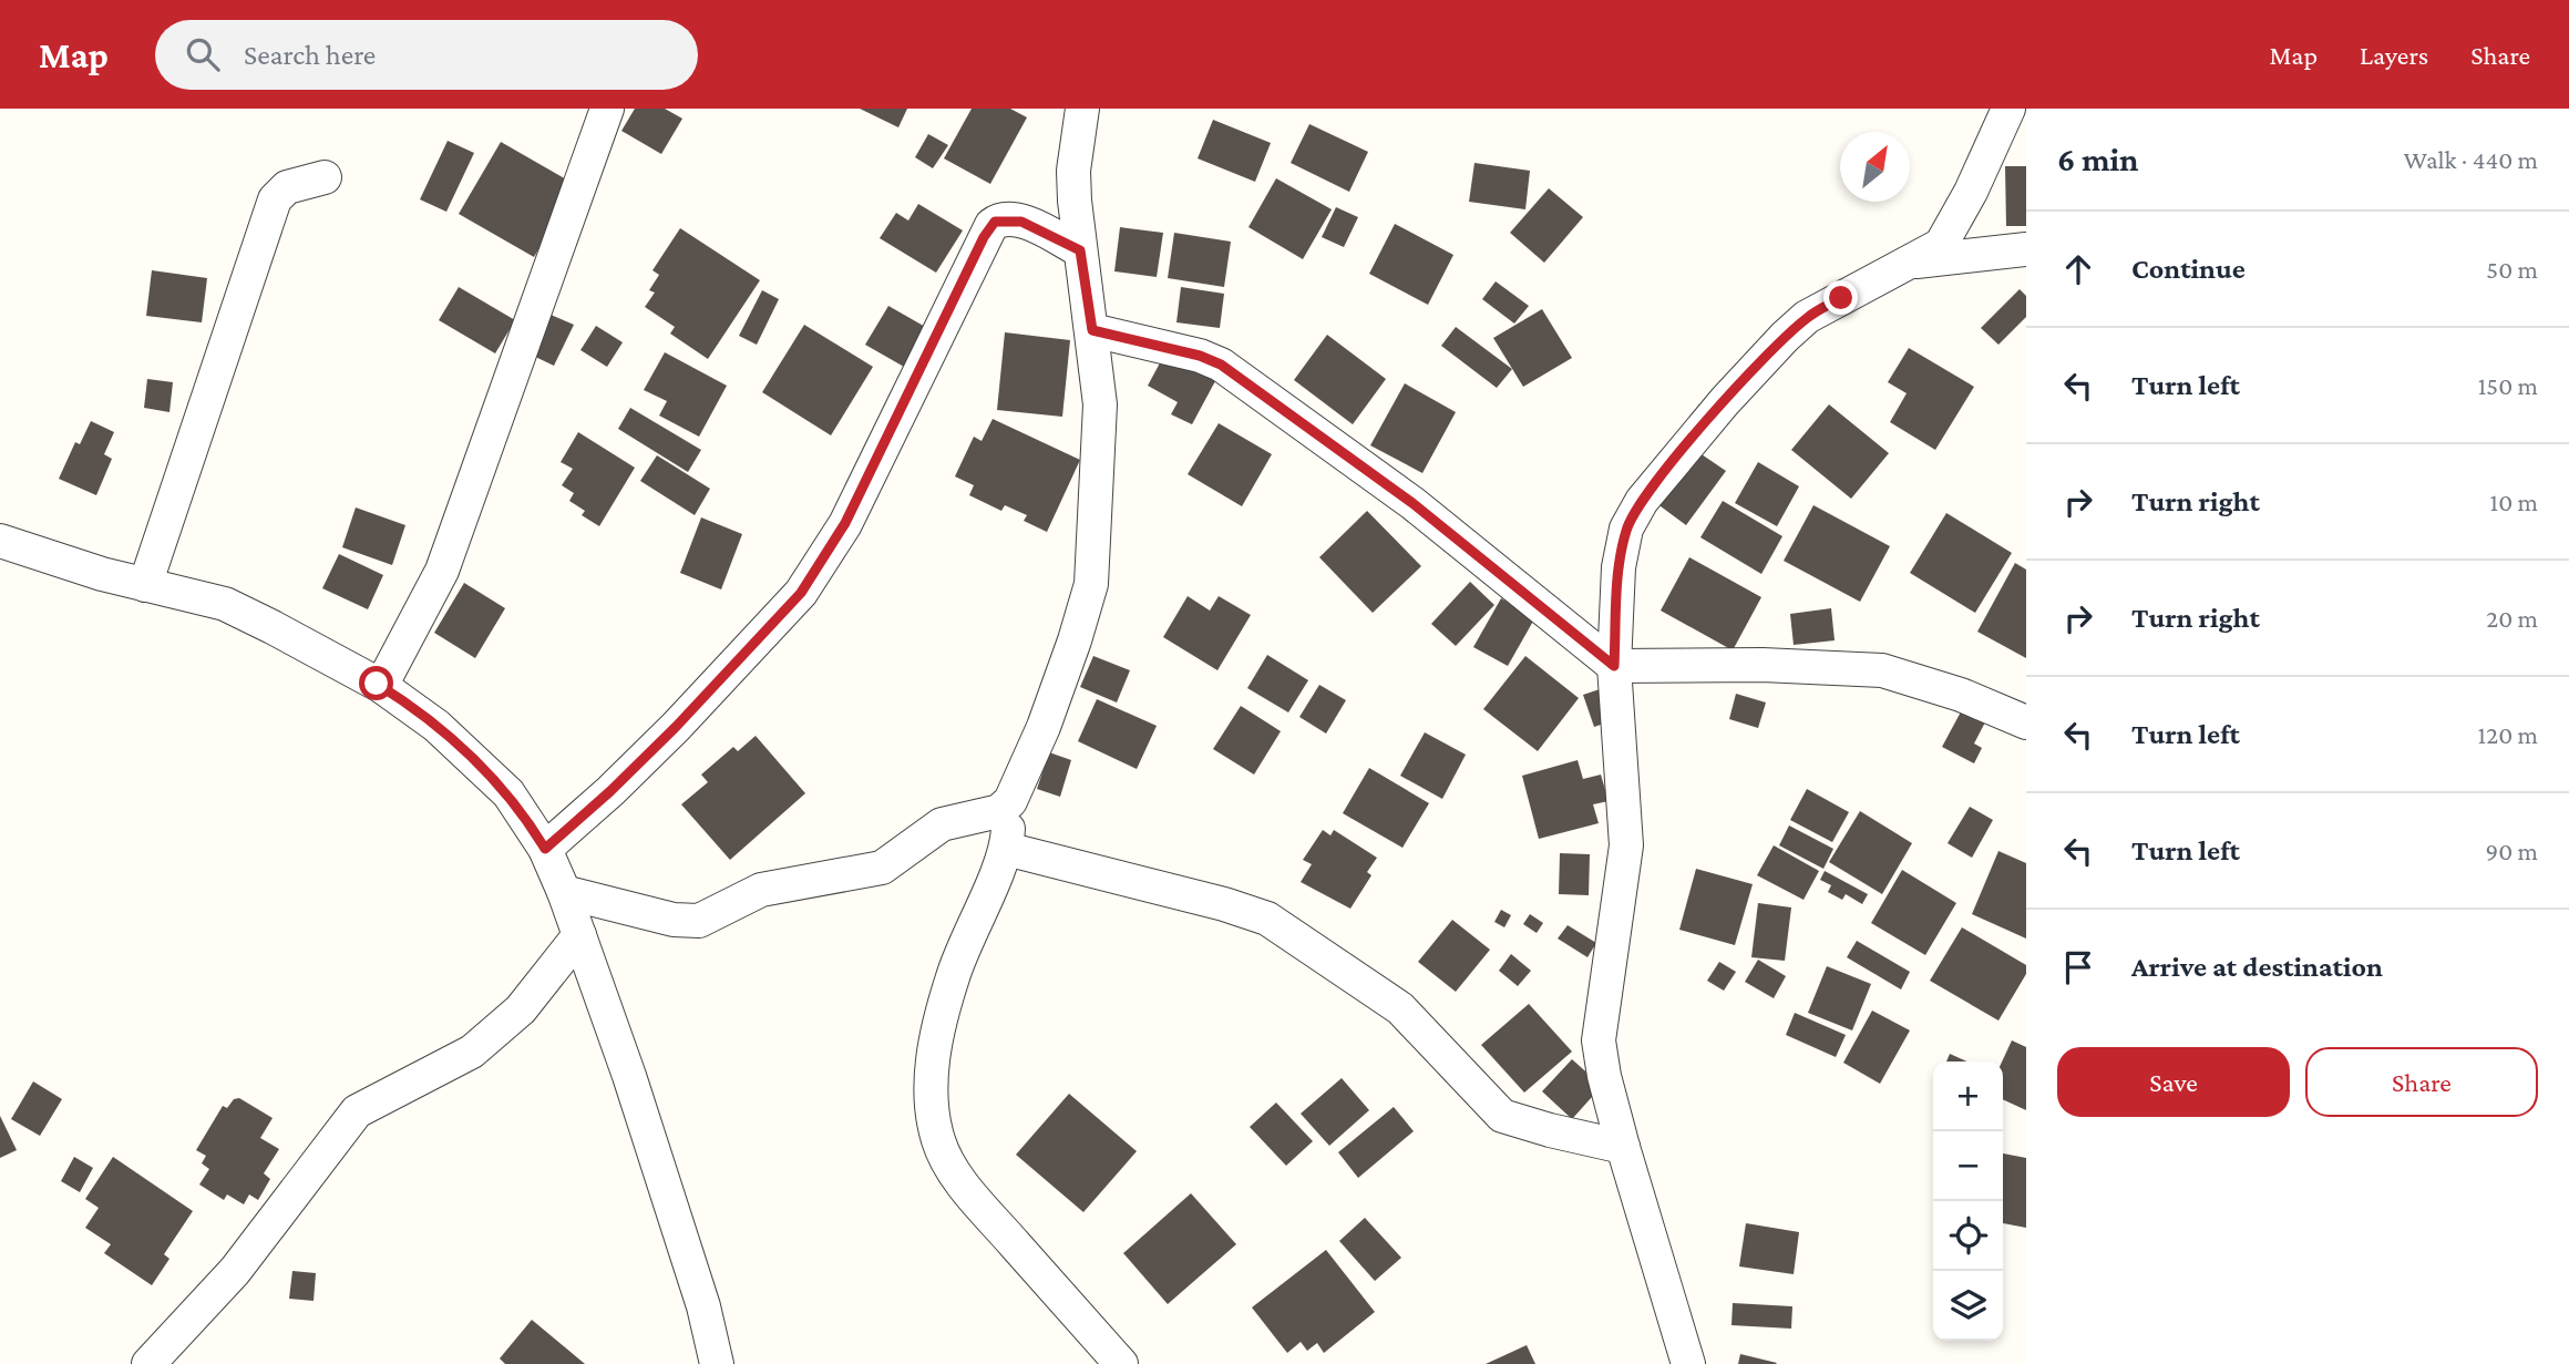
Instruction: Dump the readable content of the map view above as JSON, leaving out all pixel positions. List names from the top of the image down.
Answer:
{
  "north": "top right",
  "page": {
    "header": "Map",
    "search": "Search here",
    "nav": ["Map", "Layers", "Share"],
    "heading": ["6 min", "Walk · 440 m"],
    "list": [
      ["Continue", "50 m"],
      ["Turn left", "150 m"],
      ["Turn right", "10 m"],
      ["Turn right", "20 m"],
      ["Turn left", "120 m"],
      ["Turn left", "90 m"],
      "Arrive at destination"
    ],
    "buttons": ["Save", "Share"],
    "map_buttons": ["+", "−"]
  }
}
